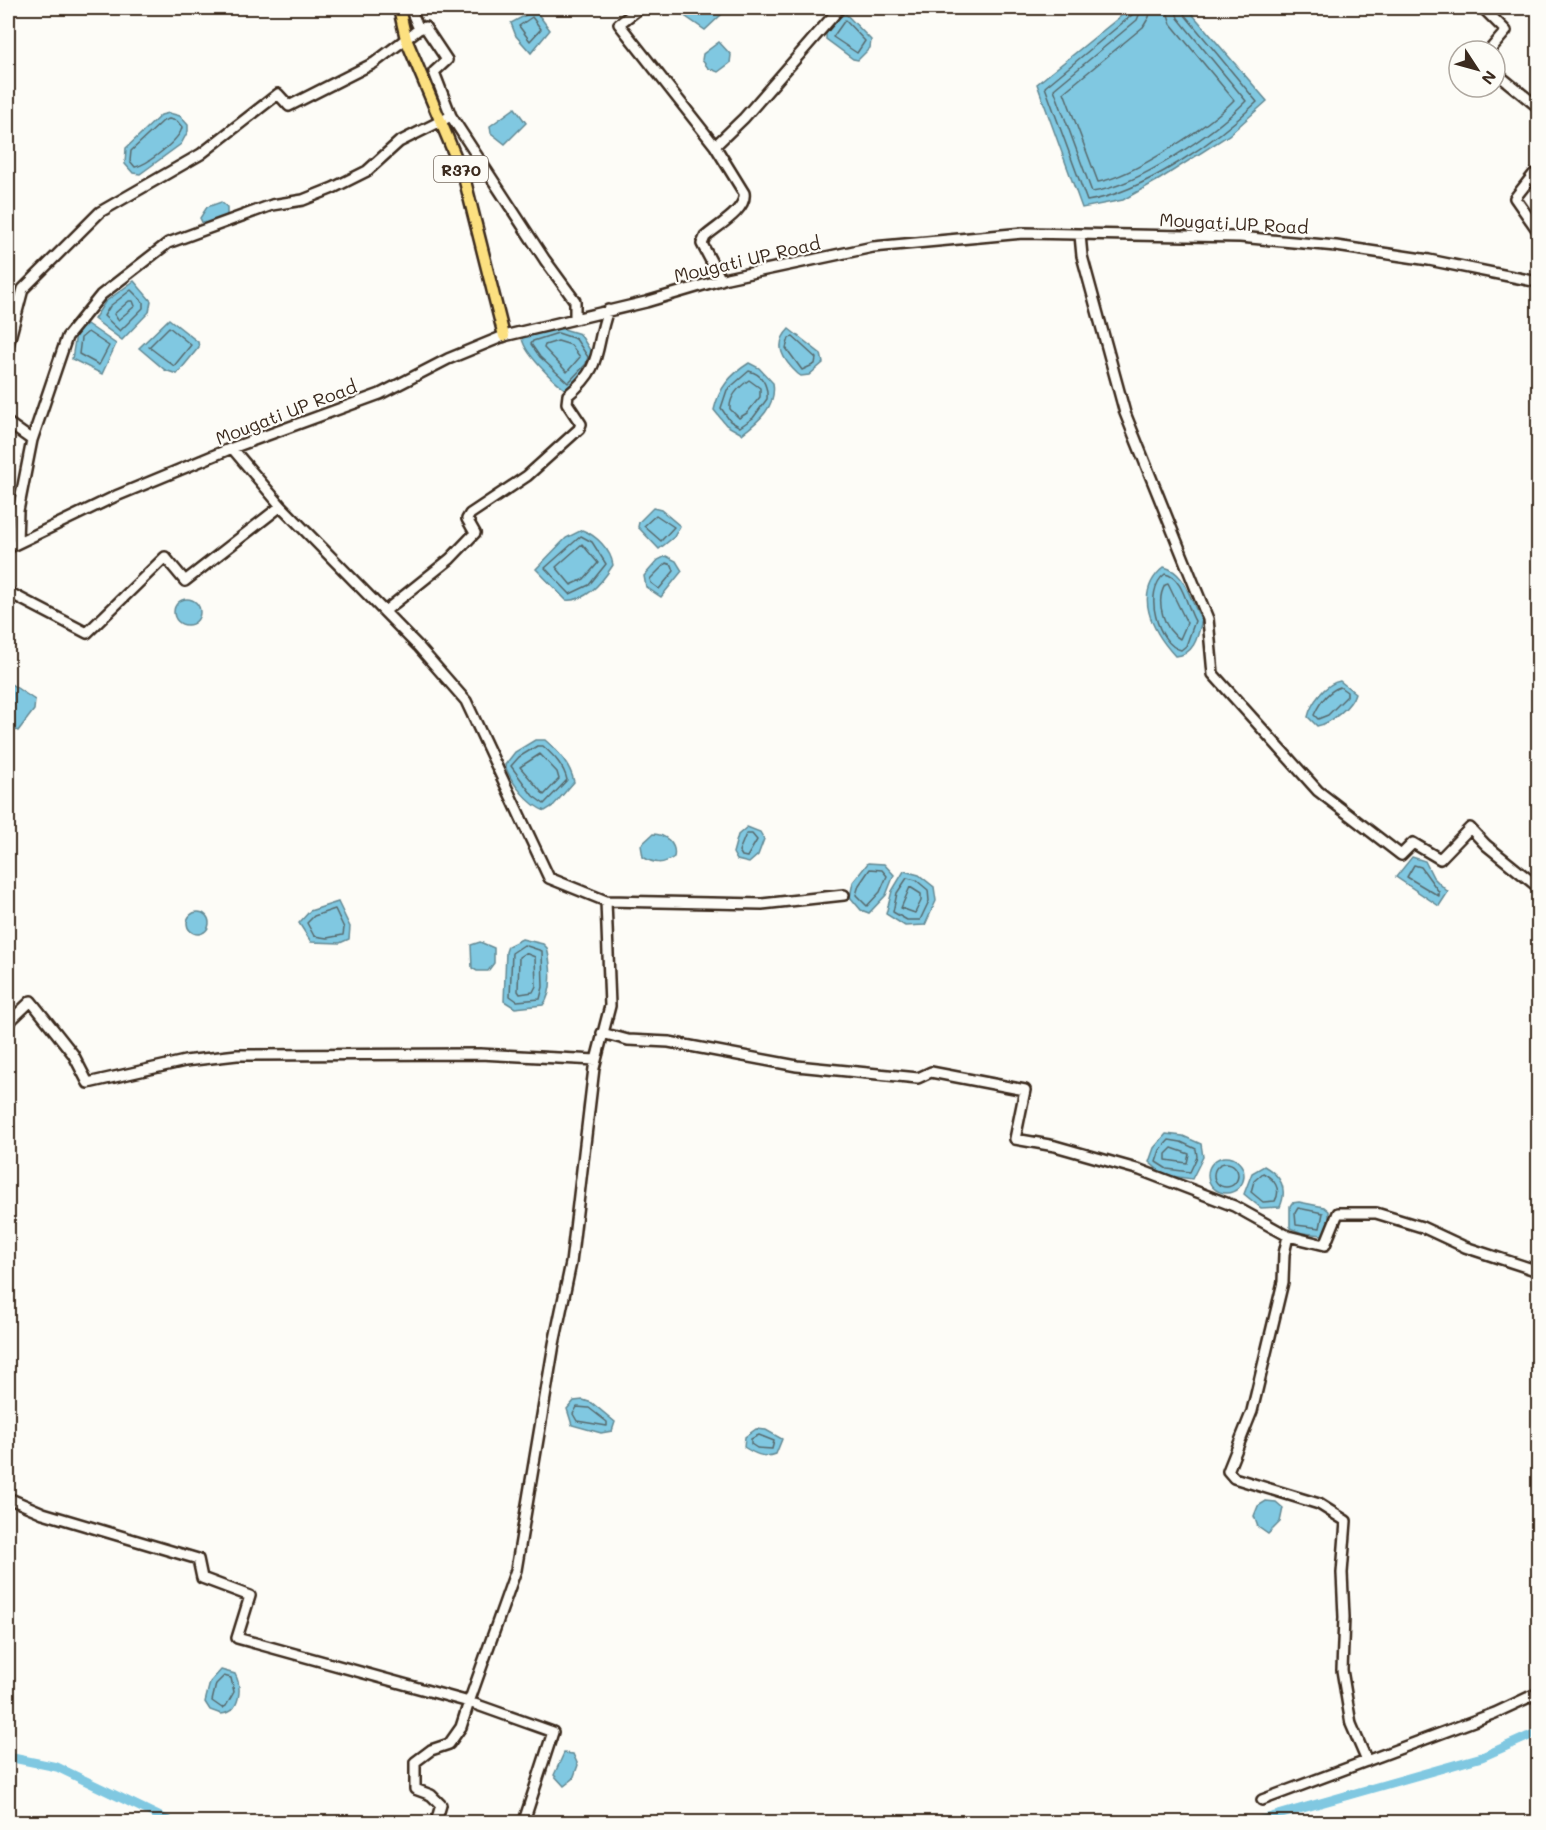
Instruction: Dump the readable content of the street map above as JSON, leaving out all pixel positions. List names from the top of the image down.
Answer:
{
  "streets": {
    "main road": ["R370"],
    "street": ["Mougati UP Road"]
  },
  "crossings": [
    ["R370", "Mougati UP Road"]
  ],
  "north": "bottom right"
}
